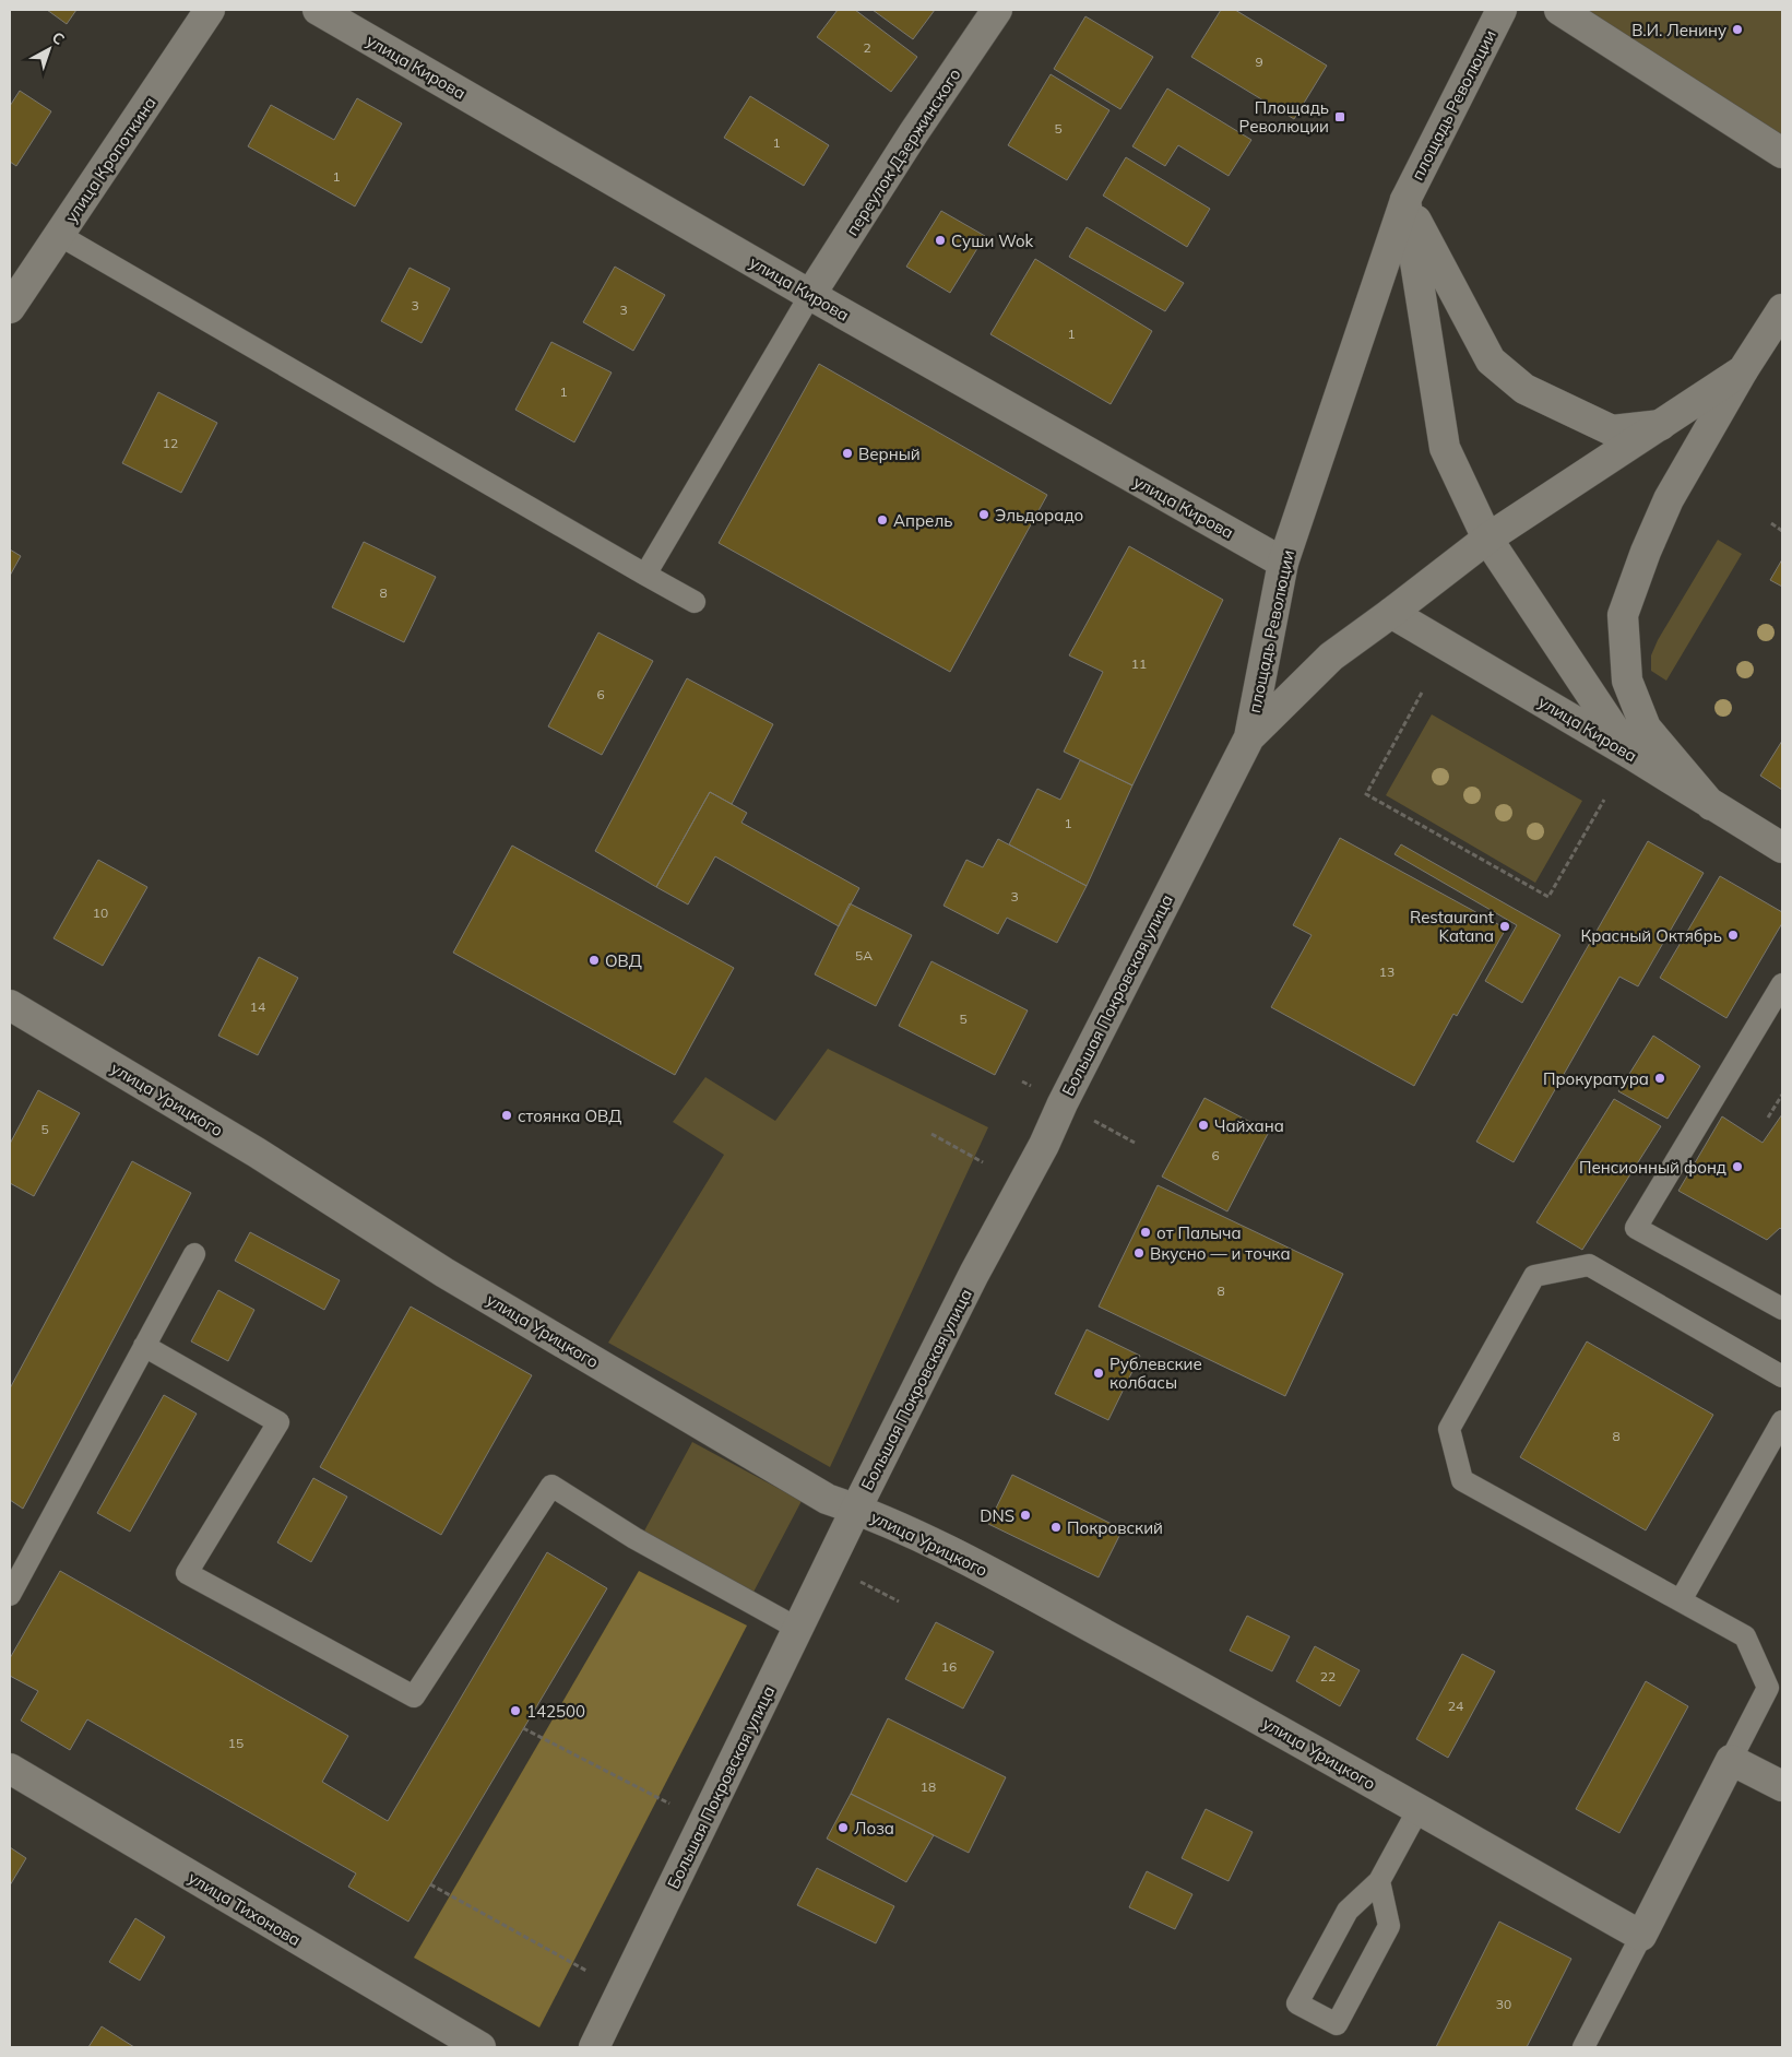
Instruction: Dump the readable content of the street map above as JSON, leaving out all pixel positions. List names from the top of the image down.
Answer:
{
  "streets": {
    "street": [
      "улица Кирова",
      "площадь Революции",
      "переулок Дзержинского",
      "улица Кропоткина",
      "Большая Покровская улица",
      "улица Урицкого",
      "улица Тихонова"
    ]
  },
  "crossings": [
    ["улица Кирова", "площадь Революции"],
    ["улица Кирова", "переулок Дзержинского"],
    ["площадь Революции", "Большая Покровская улица"],
    ["Большая Покровская улица", "улица Урицкого"]
  ],
  "places": {
    "other": [
      "В.И. Ленину",
      "Суши Wok",
      "Верный",
      "Эльдорадо",
      "Апрель",
      "Restaurant Katana",
      "Красный Октябрь",
      "ОВД",
      "Прокуратура",
      "стоянка ОВД",
      "Чайхана",
      "Пенсионный фонд",
      "от Палыча",
      "Вкусно — и точка",
      "Рублевские колбасы",
      "DNS",
      "Покровский",
      "142500",
      "Лоза"
    ],
    "transit": ["Площадь Революции"]
  },
  "house_numbers": [
    "2",
    "9",
    "5",
    "1",
    "1",
    "3",
    "3",
    "1",
    "1",
    "12",
    "8",
    "11",
    "6",
    "1",
    "3",
    "10",
    "5А",
    "13",
    "14",
    "5",
    "5",
    "6",
    "8",
    "8",
    "16",
    "22",
    "24",
    "15",
    "18",
    "30"
  ],
  "north": "top right"
}
